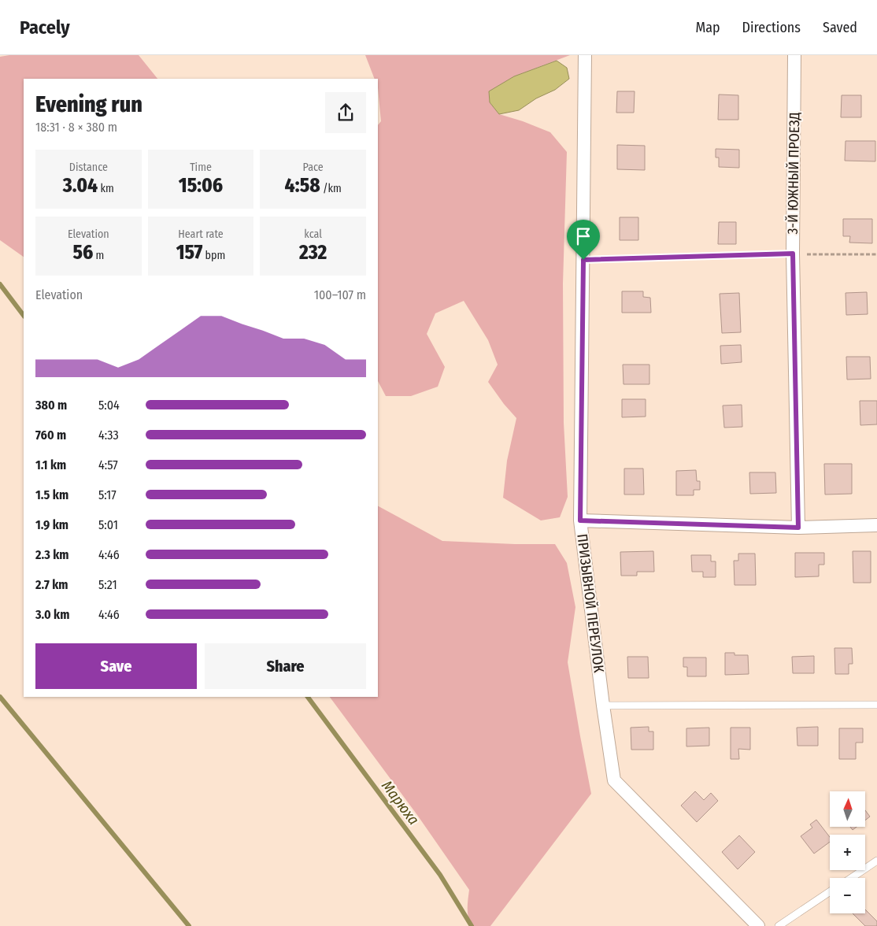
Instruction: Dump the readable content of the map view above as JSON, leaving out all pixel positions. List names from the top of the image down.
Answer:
{
  "streets": {
    "street": ["3-Й ЮЖНЫЙ ПРОЕЗД", "ПРИЗЫВНОЙ ПЕРЕУЛОК"]
  },
  "water": ["Марюха"],
  "north": "top",
  "page": {
    "header": "Pacely",
    "nav": ["Map", "Directions", "Saved"],
    "heading": ["Evening run", "18:31 · 8 × 380 m"],
    "stats": [
      ["Distance", "3.04 km"],
      ["Time", "15:06"],
      ["Pace", "4:58 /km"],
      ["Elevation", "56 m"],
      ["Heart rate", "157 bpm"],
      ["kcal", "232"]
    ],
    "chart": ["Elevation", "100–107 m"],
    "list": [
      {
        "name": "380 m",
        "note": "5:04"
      },
      {
        "name": "760 m",
        "note": "4:33"
      },
      {
        "name": "1.1 km",
        "note": "4:57"
      },
      {
        "name": "1.5 km",
        "note": "5:17"
      },
      {
        "name": "1.9 km",
        "note": "5:01"
      },
      {
        "name": "2.3 km",
        "note": "4:46"
      },
      {
        "name": "2.7 km",
        "note": "5:21"
      },
      {
        "name": "3.0 km",
        "note": "4:46"
      }
    ],
    "buttons": ["Save", "Share"],
    "map_buttons": ["+", "−"]
  }
}
